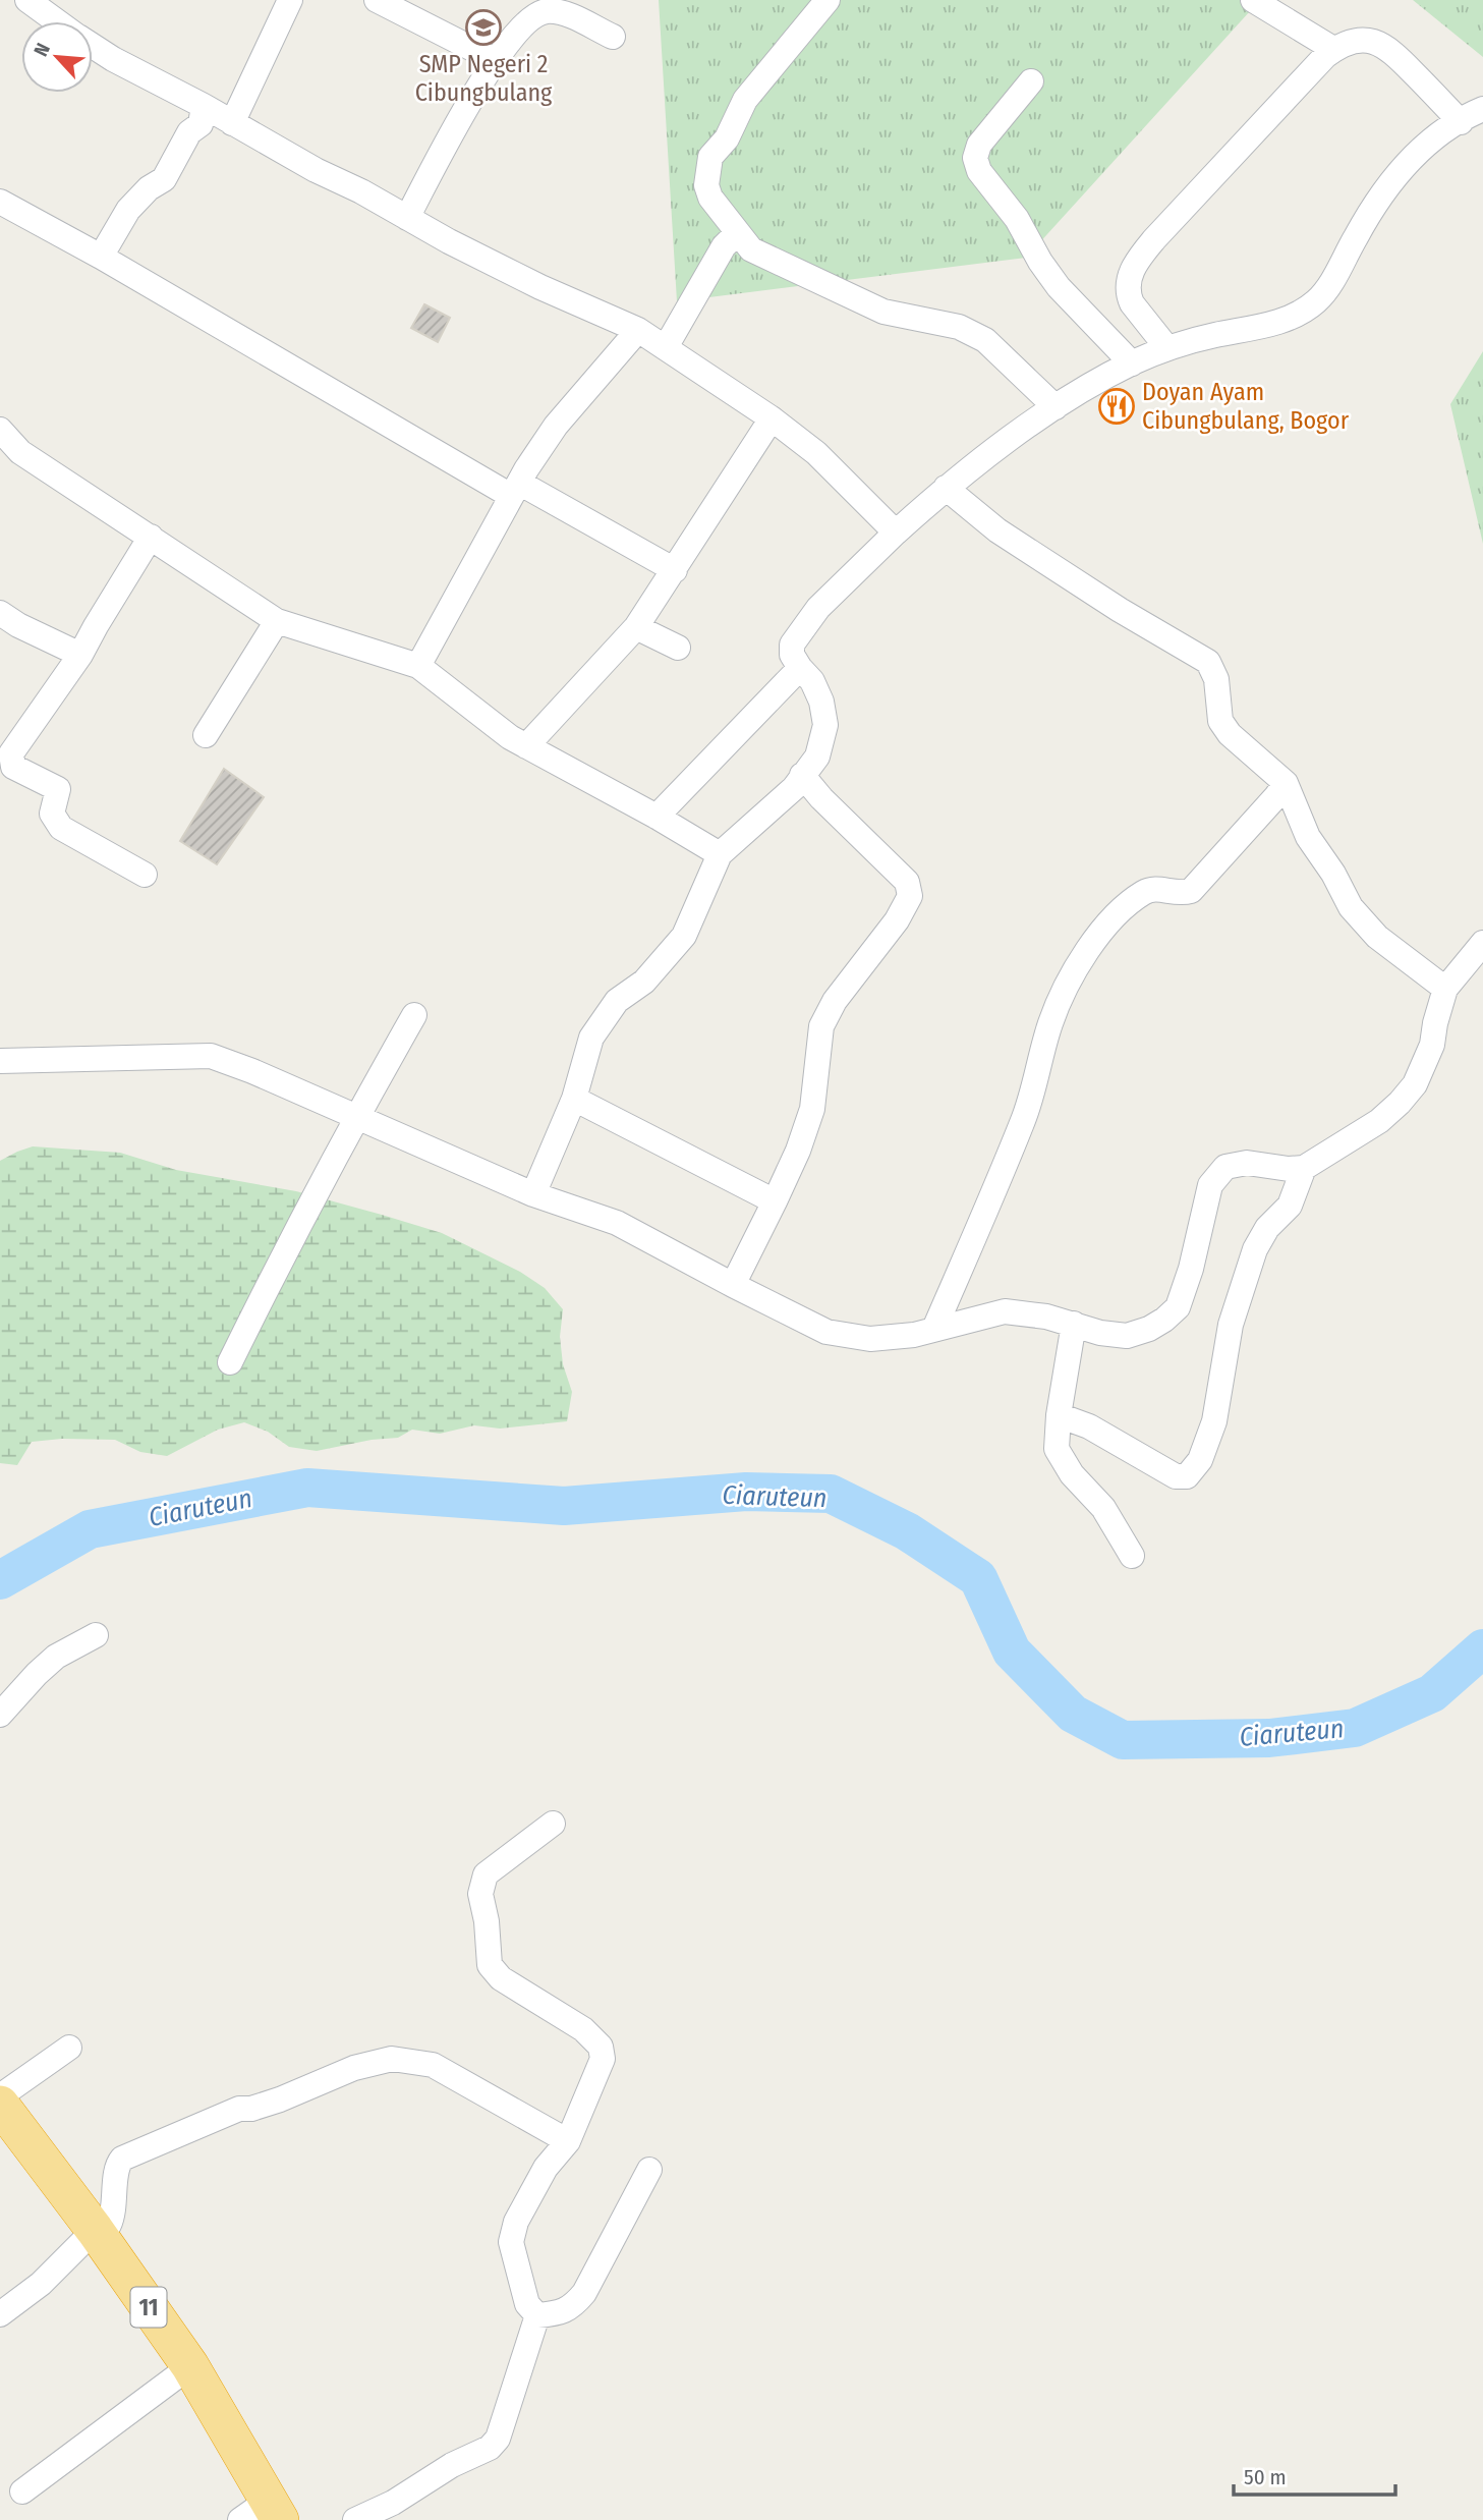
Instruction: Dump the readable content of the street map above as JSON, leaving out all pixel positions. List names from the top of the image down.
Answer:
{
  "streets": {
    "highway": ["11"]
  },
  "water": ["Ciaruteun"],
  "places": {
    "school or university": ["SMP Negeri 2 Cibungbulang"],
    "restaurant": ["Doyan Ayam Cibungbulang, Bogor"]
  },
  "scale_bar": "50 m",
  "north": "top left"
}
